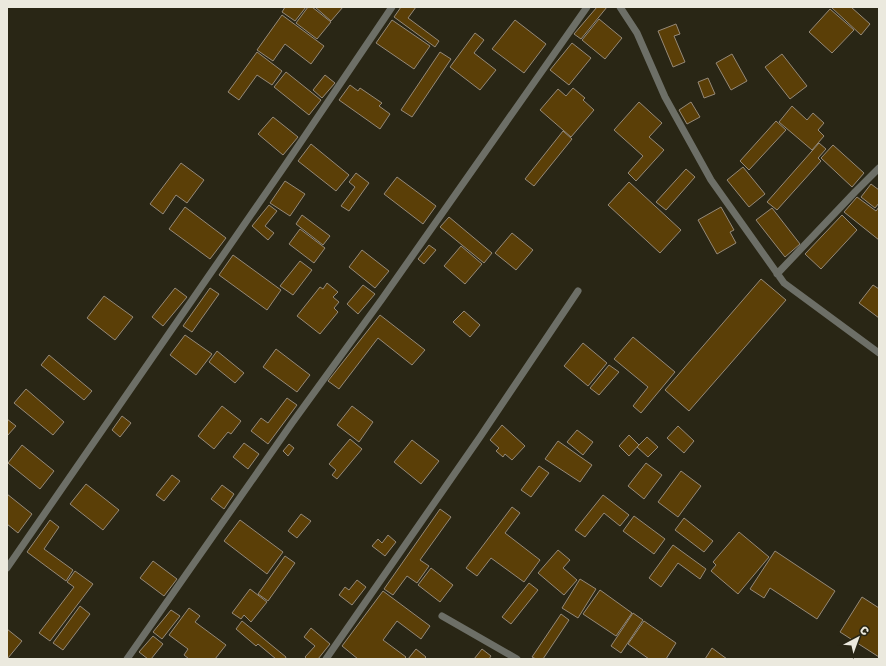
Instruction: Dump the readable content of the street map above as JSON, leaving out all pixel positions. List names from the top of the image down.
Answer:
{
  "north": "top right"
}
